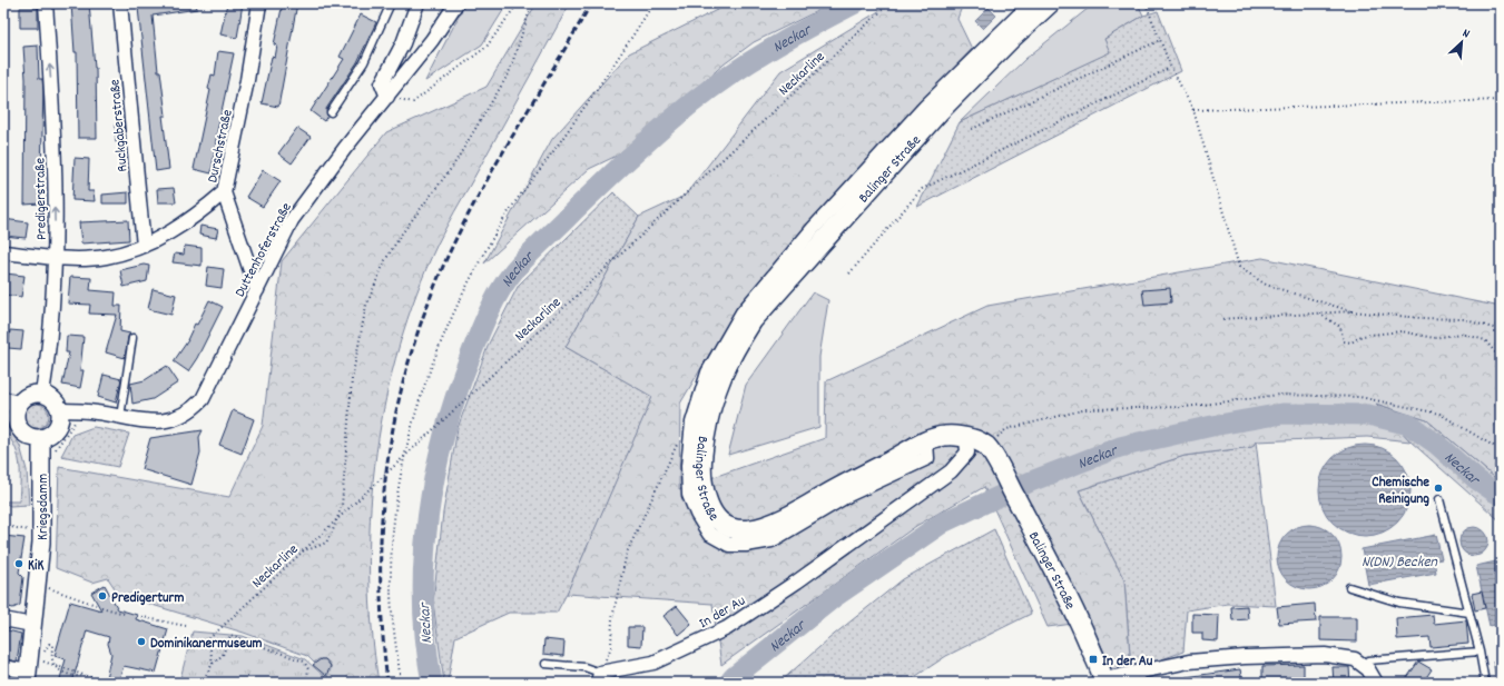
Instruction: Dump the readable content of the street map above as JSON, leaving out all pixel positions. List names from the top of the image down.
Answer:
{
  "streets": {
    "main road": ["Balinger Straße"],
    "street": [
      "Ruckgaberstraße",
      "Durschstraße",
      "Predigerstraße",
      "Duttenhoferstraße",
      "Kriegsdamm",
      "In der Au"
    ],
    "path": ["Neckarline"]
  },
  "crossings": [
    ["Durschstraße", "Duttenhoferstraße"],
    ["Balinger Straße", "In der Au"],
    ["Predigerstraße", "Duttenhoferstraße"],
    ["Predigerstraße", "Kriegsdamm"],
    ["Duttenhoferstraße", "Kriegsdamm"]
  ],
  "one_way": ["Predigerstraße"],
  "water": ["Neckar", "N(DN) Becken"],
  "places": {
    "other": [
      "Chemische Reinigung",
      "KiK",
      "Predigerturm",
      "Dominikanermuseum"
    ],
    "transit": ["In der Au"]
  },
  "north": "top right"
}
